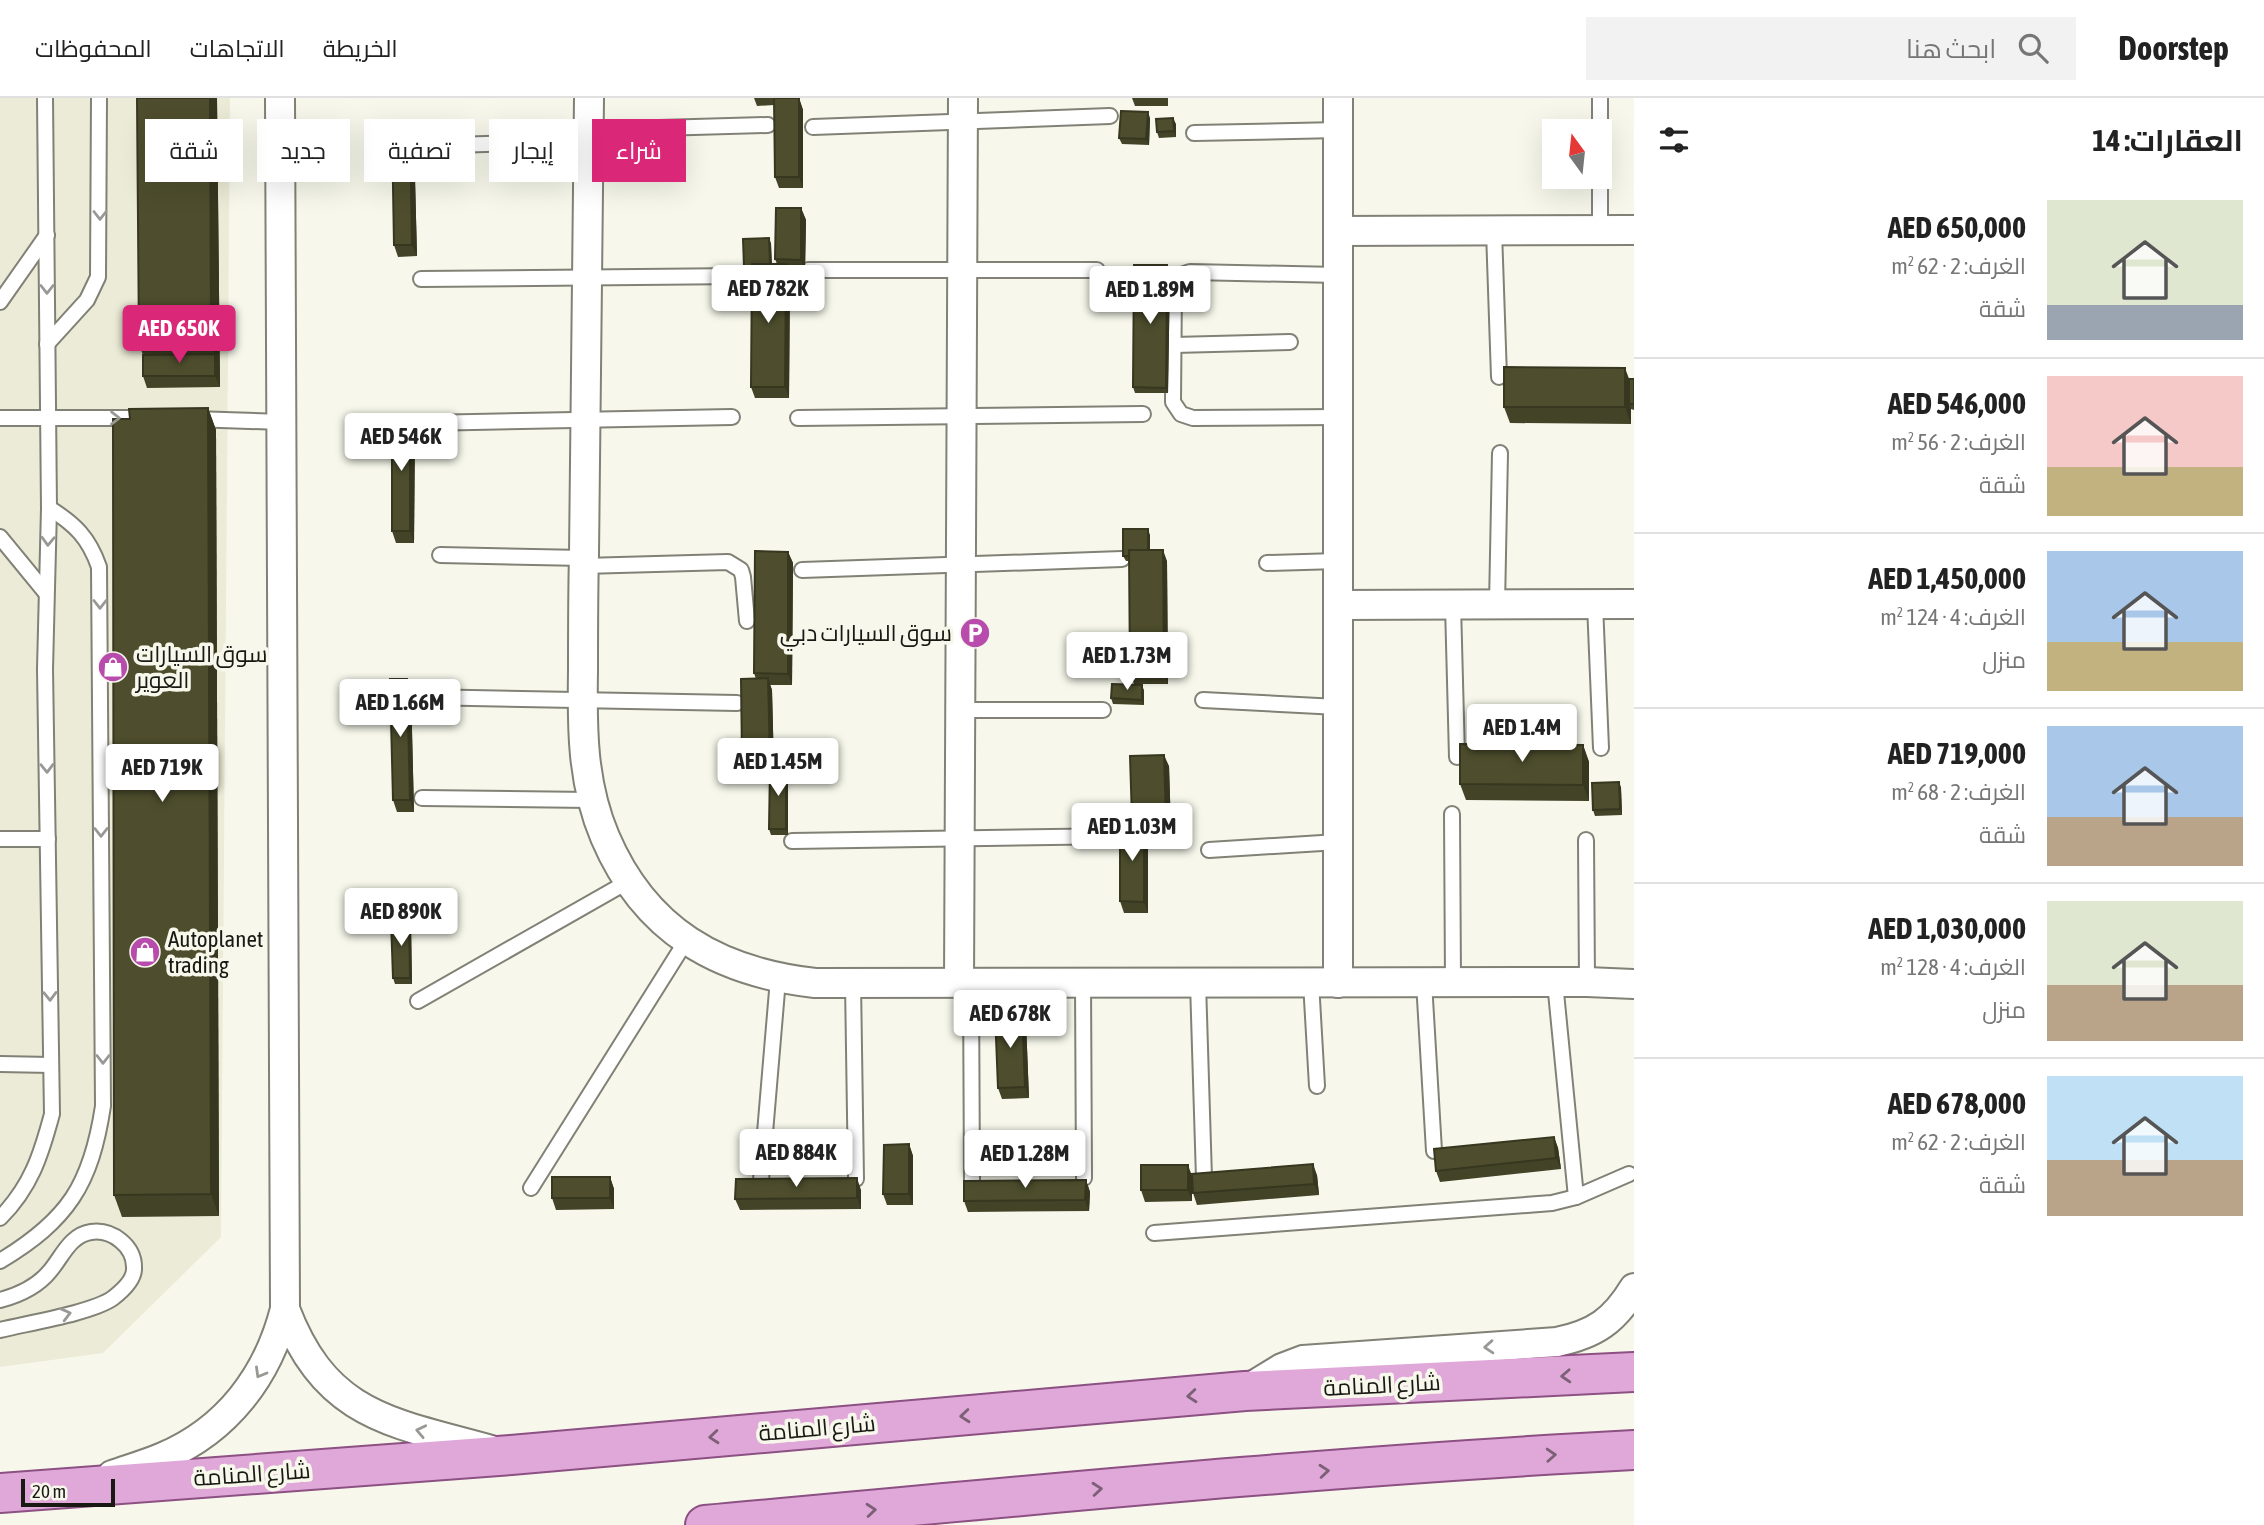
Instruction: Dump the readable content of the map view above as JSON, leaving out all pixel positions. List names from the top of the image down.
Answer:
{
  "streets": {
    "main road": ["شارع المنامة"]
  },
  "places": {
    "parking": ["سوق السيارات دبي"],
    "shop": ["سوق السيارات العوير", "Autoplanet trading"]
  },
  "scale_bar": "20 m",
  "north": "top",
  "page": {
    "header": "Doorstep",
    "search": "ابحث هنا",
    "nav": ["الخريطة", "الاتجاهات", "المحفوظات"],
    "heading": "العقارات: 14",
    "chip": [
      "شراء",
      "إيجار",
      "تصفية",
      "جديد",
      "شقة"
    ],
    "list": [
      {
        "name": "AED 650,000",
        "note": "الغرف: 2 · 62 m² · شقة"
      },
      {
        "name": "AED 546,000",
        "note": "الغرف: 2 · 56 m² · شقة"
      },
      {
        "name": "AED 1,450,000",
        "note": "الغرف: 4 · 124 m² · منزل"
      },
      {
        "name": "AED 719,000",
        "note": "الغرف: 2 · 68 m² · شقة"
      },
      {
        "name": "AED 1,030,000",
        "note": "الغرف: 4 · 128 m² · منزل"
      },
      {
        "name": "AED 678,000",
        "note": "الغرف: 2 · 62 m² · شقة"
      }
    ],
    "price": [
      "AED 782K",
      "AED 1.89M",
      "AED 650K",
      "AED 546K",
      "AED 1.73M",
      "AED 1.66M",
      "AED 1.4M",
      "AED 1.45M",
      "AED 719K",
      "AED 1.03M",
      "AED 890K",
      "AED 678K",
      "AED 884K",
      "AED 1.28M"
    ],
    "scale": "20 m"
  }
}
